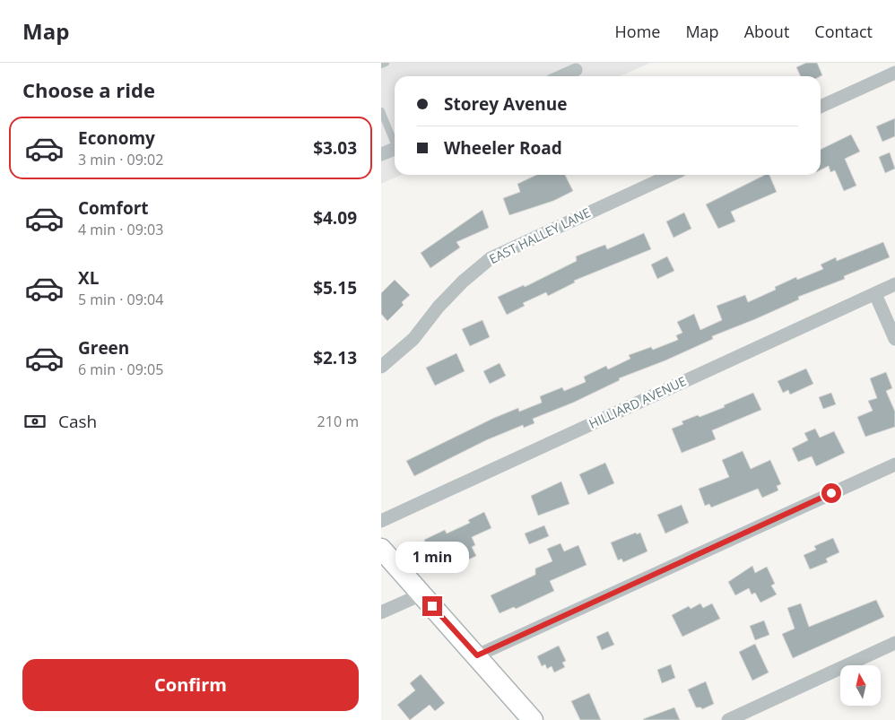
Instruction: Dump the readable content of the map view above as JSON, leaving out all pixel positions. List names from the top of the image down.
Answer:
{
  "streets": {
    "street": ["EAST HALLEY LANE", "HILLIARD AVENUE"]
  },
  "north": "top",
  "page": {
    "header": "Map",
    "nav": [
      "Home",
      "Map",
      "About",
      "Contact"
    ],
    "heading": "Choose a ride",
    "banner": ["Storey Avenue", "Wheeler Road"],
    "list": [
      {
        "name": "Economy",
        "note": "3 min · 09:02",
        "value": "$3.03"
      },
      {
        "name": "Comfort",
        "note": "4 min · 09:03",
        "value": "$4.09"
      },
      {
        "name": "XL",
        "note": "5 min · 09:04",
        "value": "$5.15"
      },
      {
        "name": "Green",
        "note": "6 min · 09:05",
        "value": "$2.13"
      }
    ],
    "pay": ["Cash", "210 m"],
    "bubble": "1 min",
    "buttons": "Confirm"
  }
}
